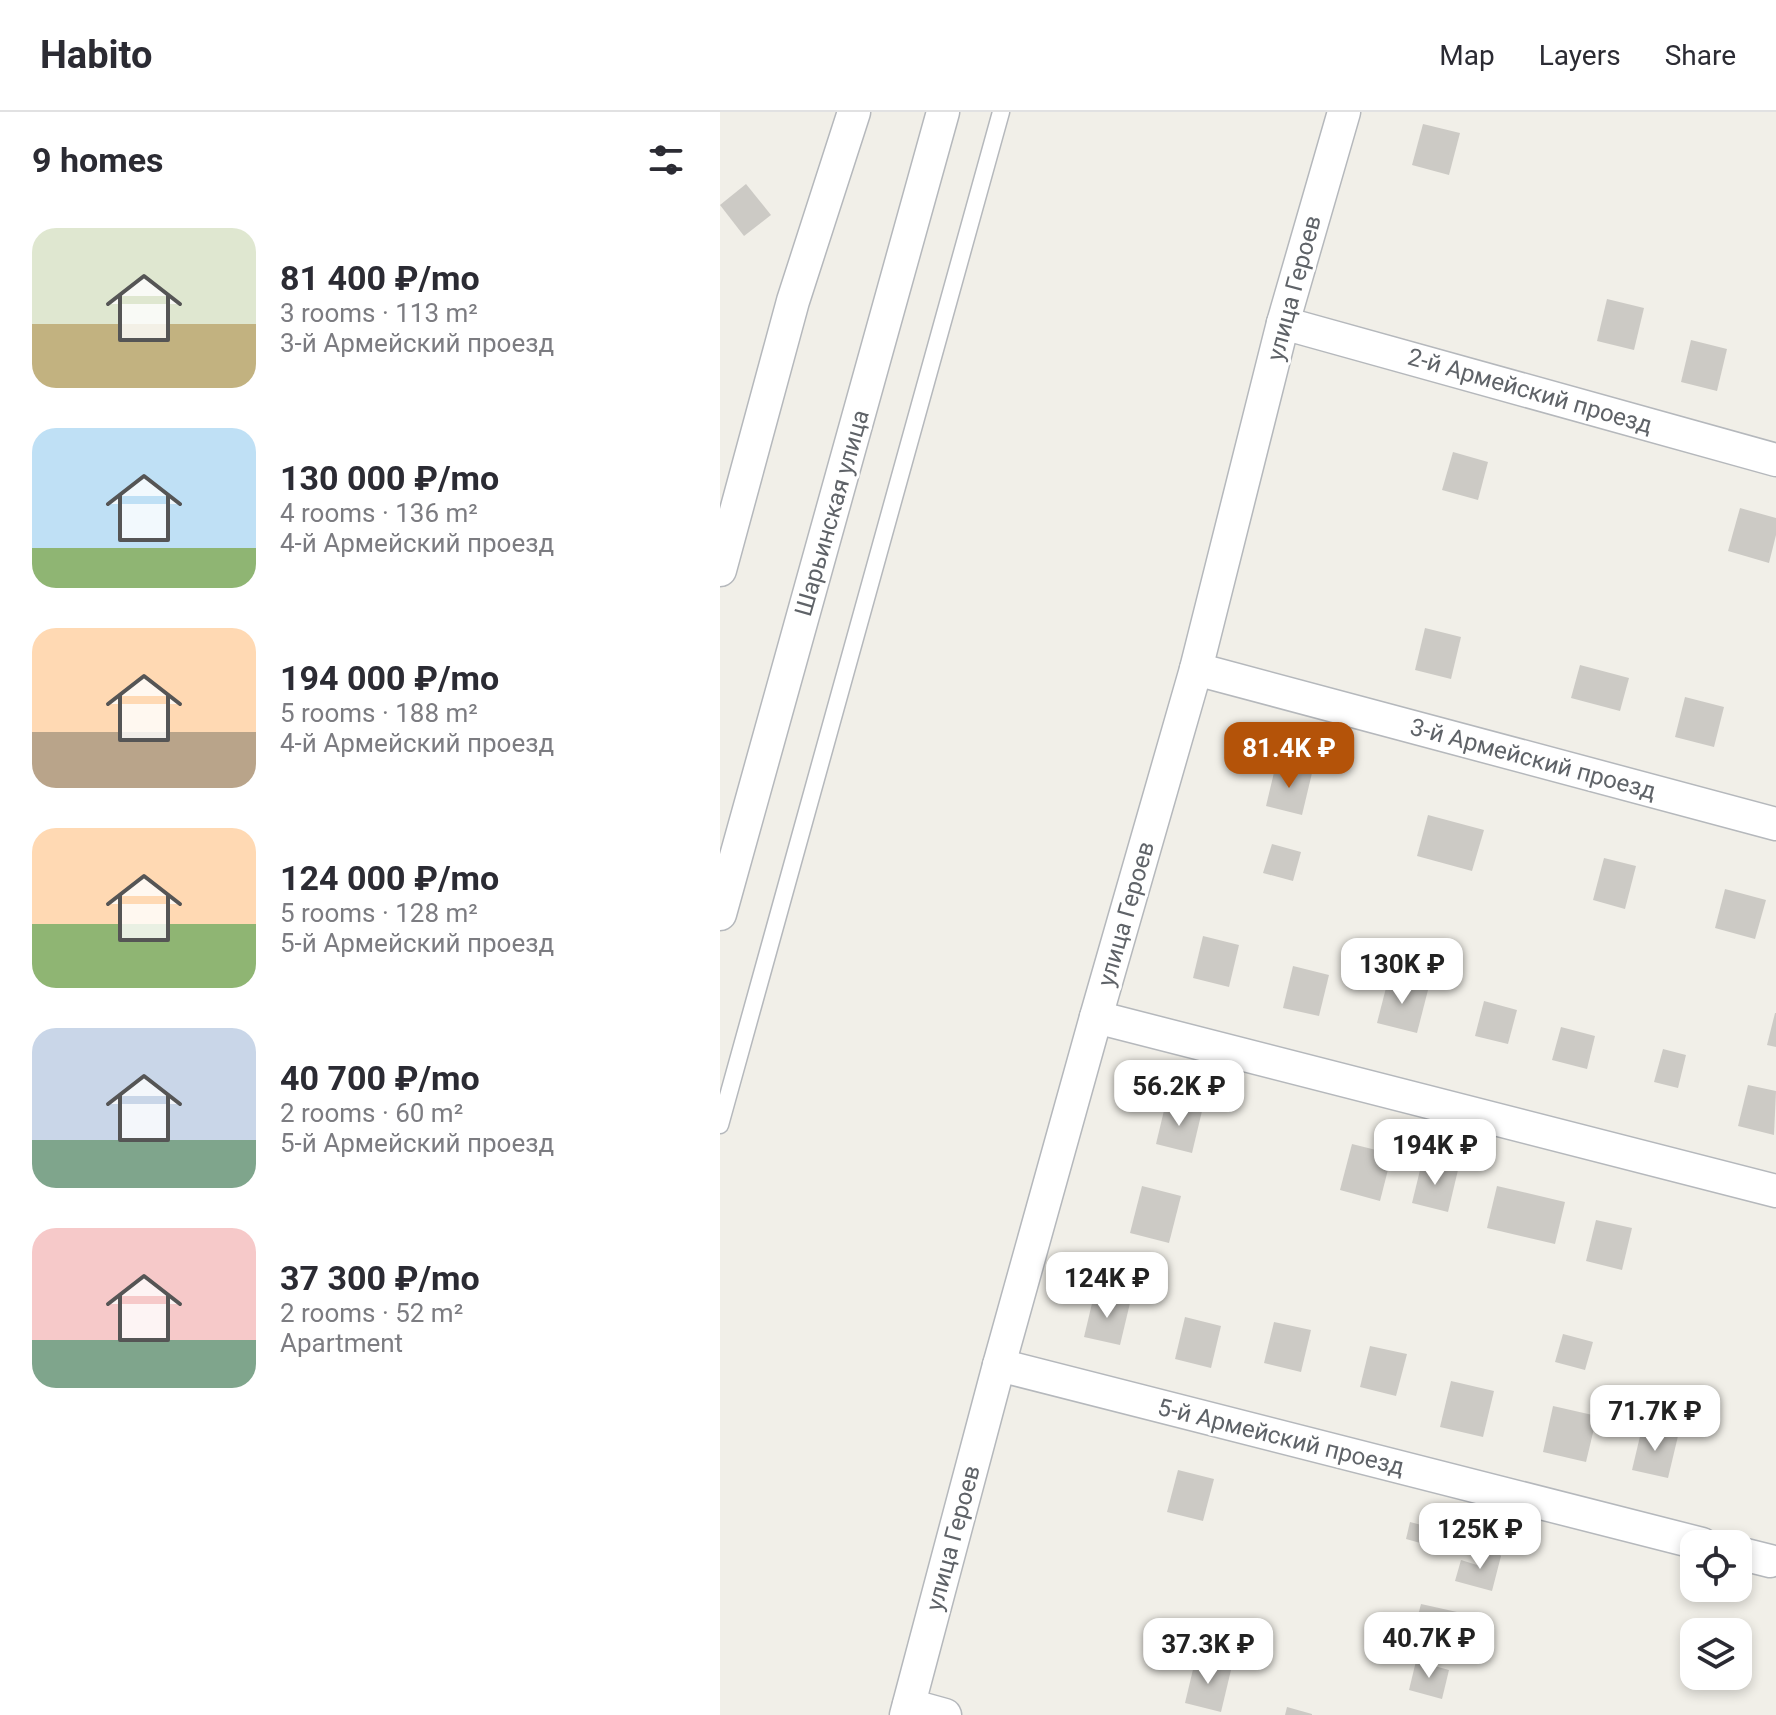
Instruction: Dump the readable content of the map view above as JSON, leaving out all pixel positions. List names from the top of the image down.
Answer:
{
  "streets": {
    "street": [
      "улица Героев",
      "2-й Армейский проезд",
      "Шарьинская улица",
      "3-й Армейский проезд",
      "5-й Армейский проезд"
    ]
  },
  "crossings": [
    ["улица Героев", "2-й Армейский проезд"],
    ["улица Героев", "3-й Армейский проезд"],
    ["улица Героев", "5-й Армейский проезд"]
  ],
  "page": {
    "header": "Habito",
    "nav": ["Map", "Layers", "Share"],
    "heading": "9 homes",
    "list": [
      {
        "name": "81 400 ₽/mo",
        "note": "3 rooms · 113 m² · 3-й Армейский проезд"
      },
      {
        "name": "130 000 ₽/mo",
        "note": "4 rooms · 136 m² · 4-й Армейский проезд"
      },
      {
        "name": "194 000 ₽/mo",
        "note": "5 rooms · 188 m² · 4-й Армейский проезд"
      },
      {
        "name": "124 000 ₽/mo",
        "note": "5 rooms · 128 m² · 5-й Армейский проезд"
      },
      {
        "name": "40 700 ₽/mo",
        "note": "2 rooms · 60 m² · 5-й Армейский проезд"
      },
      {
        "name": "37 300 ₽/mo",
        "note": "2 rooms · 52 m² · Apartment"
      }
    ],
    "price": [
      "81.4K ₽",
      "130K ₽",
      "56.2K ₽",
      "194K ₽",
      "124K ₽",
      "71.7K ₽",
      "125K ₽",
      "40.7K ₽",
      "37.3K ₽"
    ]
  }
}
